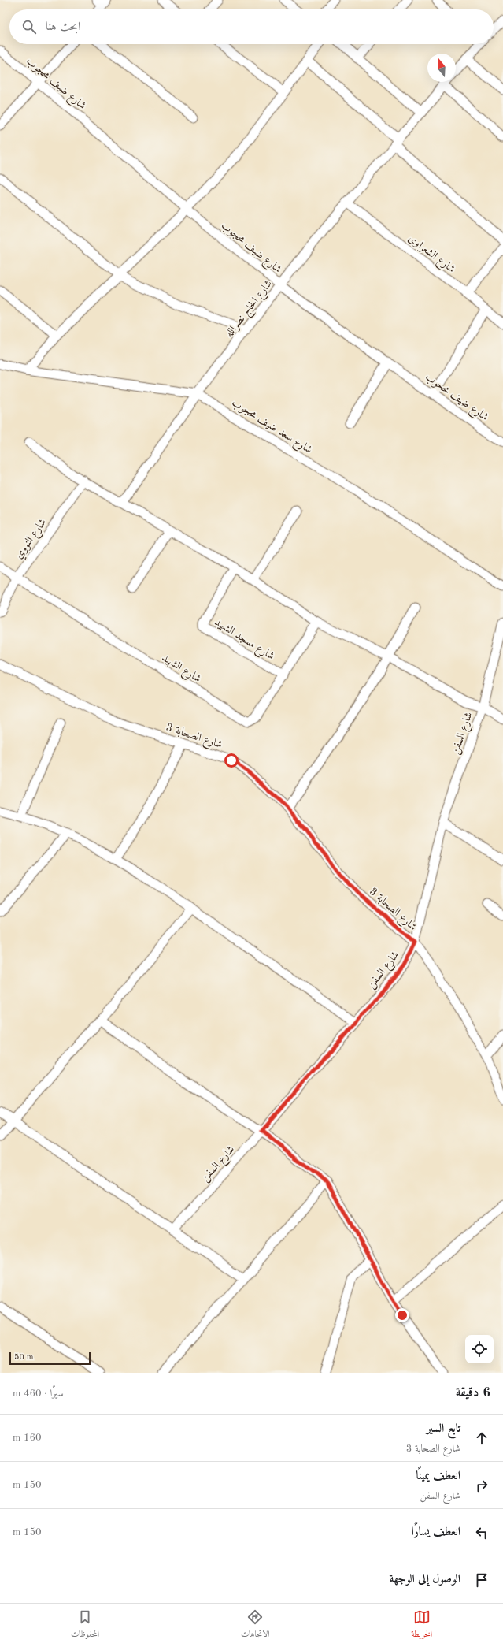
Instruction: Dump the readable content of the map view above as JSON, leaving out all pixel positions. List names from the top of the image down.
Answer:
{
  "streets": {
    "street": [
      "شارع ضيف محجوب",
      "شارع الشعراوى",
      "شارع الحاج نصرالله",
      "شارع سعد ضيف محجوب",
      "شارع النووي",
      "شارع مسجد الشهيد",
      "شارع الشهيد",
      "شارع السفن",
      "شارع الصحابة 3"
    ]
  },
  "crossings": [
    ["شارع ضيف محجوب", "شارع الحاج نصرالله"],
    ["شارع الشعراوى", "شارع الحاج نصرالله"],
    ["شارع الحاج نصرالله", "شارع سعد ضيف محجوب"],
    ["شارع النووي", "شارع الشهيد"],
    ["شارع مسجد الشهيد", "شارع الشهيد"],
    ["شارع السفن", "شارع الصحابة 3"]
  ],
  "scale_bar": "50 m",
  "north": "top",
  "page": {
    "search": "ابحث هنا",
    "scale": "50 m",
    "heading": ["6 دقيقة", "سيرًا · 460 m"],
    "list": [
      ["تابع السير", "شارع الصحابة 3", "160 m"],
      ["انعطف يمينًا", "شارع السفن", "150 m"],
      ["انعطف يسارًا", "150 m"],
      "الوصول إلى الوجهة"
    ],
    "nav": ["الخريطة", "الاتجاهات", "المحفوظات"]
  }
}
